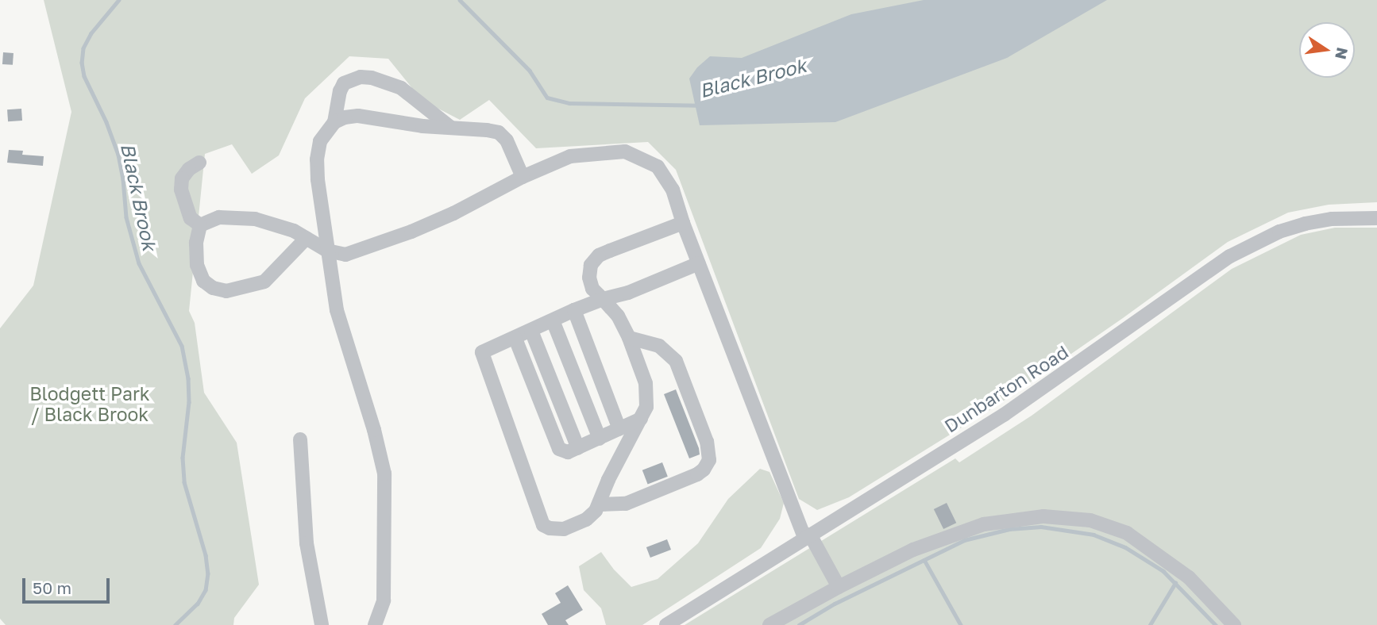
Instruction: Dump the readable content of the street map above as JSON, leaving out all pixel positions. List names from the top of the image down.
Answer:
{
  "streets": {
    "street": ["Dunbarton Road"]
  },
  "water": ["Black Brook"],
  "parks": ["Blodgett Park / Black Brook"],
  "scale_bar": "50 m",
  "north": "right"
}
